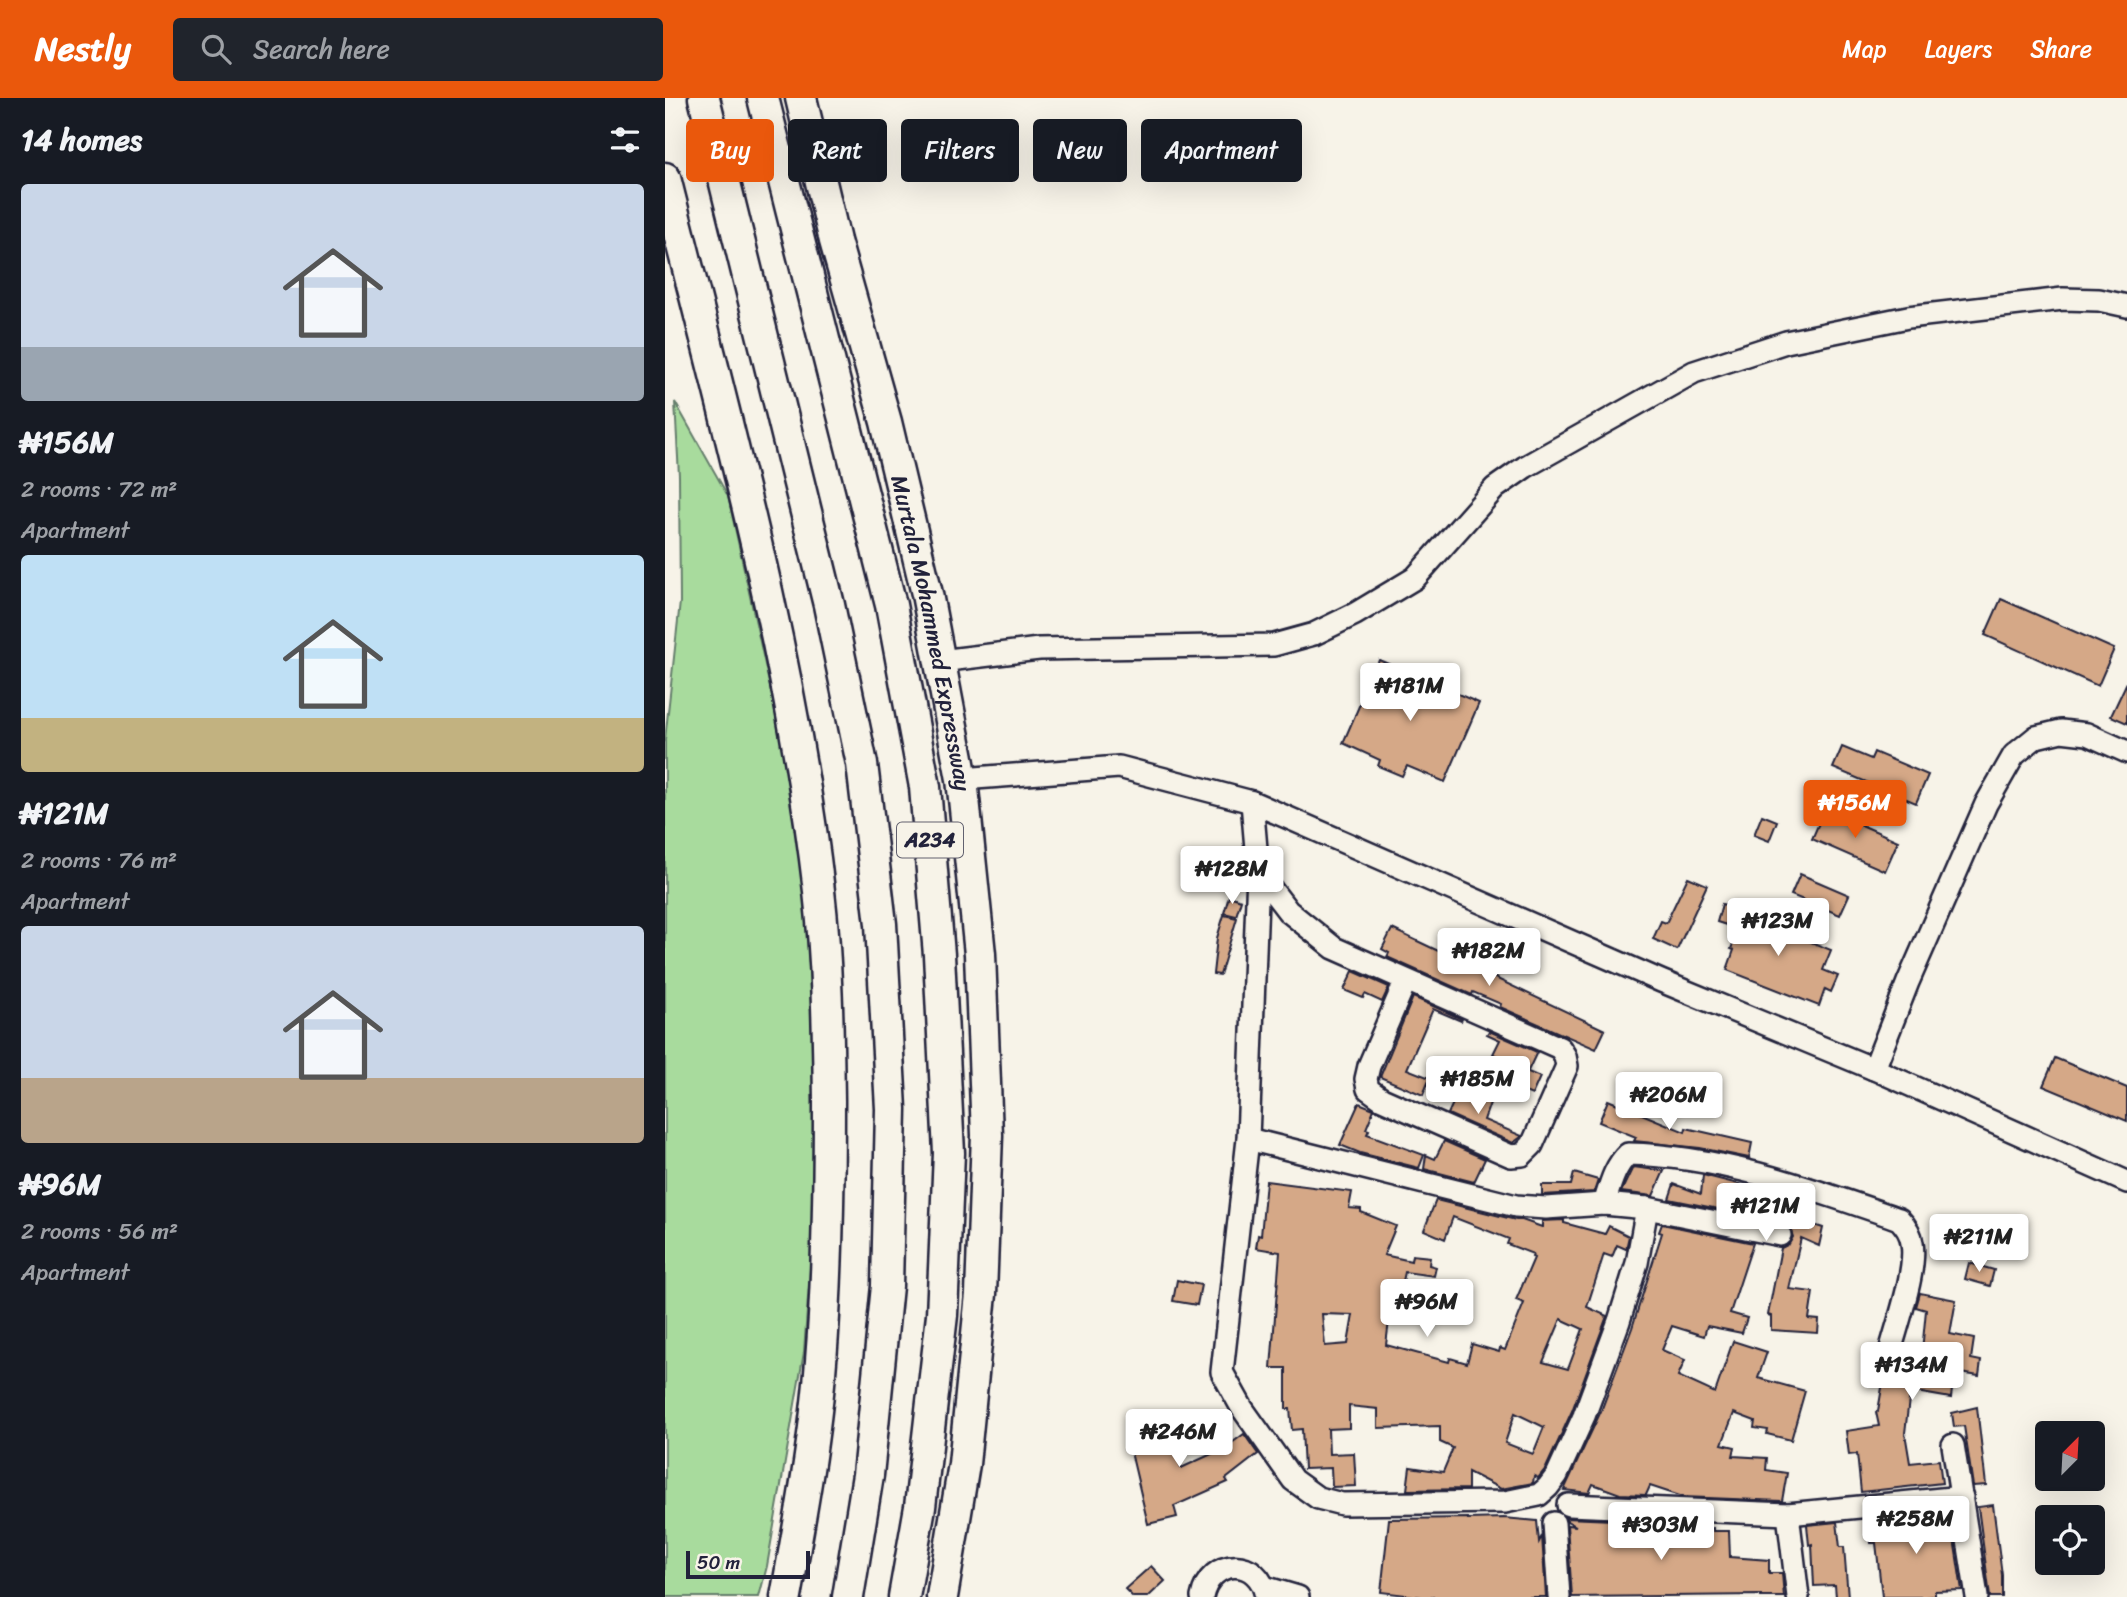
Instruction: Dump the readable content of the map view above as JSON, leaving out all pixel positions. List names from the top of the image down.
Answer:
{
  "streets": {
    "highway": ["Murtala Mohammed Expressway", "A234"]
  },
  "scale_bar": "50 m",
  "north": "top right",
  "page": {
    "header": "Nestly",
    "search": "Search here",
    "nav": ["Map", "Layers", "Share"],
    "heading": "14 homes",
    "chip": [
      "Buy",
      "Rent",
      "Filters",
      "New",
      "Apartment"
    ],
    "list": [
      {
        "name": "₦156M",
        "note": "2 rooms · 72 m² · Apartment"
      },
      {
        "name": "₦121M",
        "note": "2 rooms · 76 m² · Apartment"
      },
      {
        "name": "₦96M",
        "note": "2 rooms · 56 m² · Apartment"
      }
    ],
    "price": [
      "₦181M",
      "₦156M",
      "₦128M",
      "₦123M",
      "₦182M",
      "₦185M",
      "₦206M",
      "₦121M",
      "₦211M",
      "₦96M",
      "₦134M",
      "₦246M",
      "₦258M",
      "₦303M"
    ],
    "scale": "50 m"
  }
}
